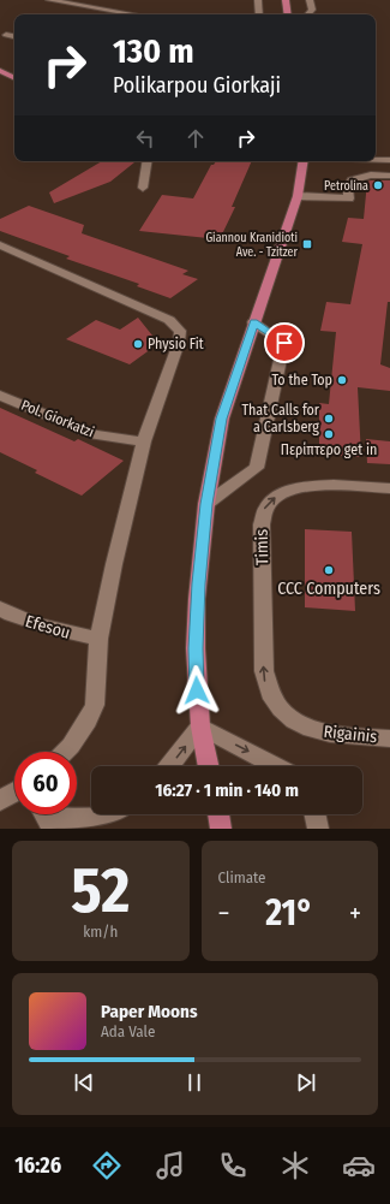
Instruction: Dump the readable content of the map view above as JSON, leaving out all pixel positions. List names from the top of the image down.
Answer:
{
  "streets": {
    "street": [
      "Pol. Giorkatzi",
      "Timis",
      "Efesou",
      "Rigainis"
    ]
  },
  "crossings": [
    ["Timis", "Rigainis"]
  ],
  "places": {
    "other": [
      "Petrolina",
      "Physio Fit",
      "To the Top",
      "That Calls for a Carlsberg",
      "Περίπτερο get in",
      "CCC Computers"
    ],
    "transit": ["Giannou Kranidioti Ave. - Tzitzer"]
  },
  "page": {
    "turn": ["130 m", "Polikarpou Giorkaji"],
    "limit": "60",
    "trip": "16:27 · 1 min · 140 m",
    "tile": [
      ["52", "km/h"],
      "Climate"
    ],
    "heat": ["−", "21°", "+"],
    "song": ["Paper Moons", "Ada Vale"],
    "tabs": "16:26"
  }
}
